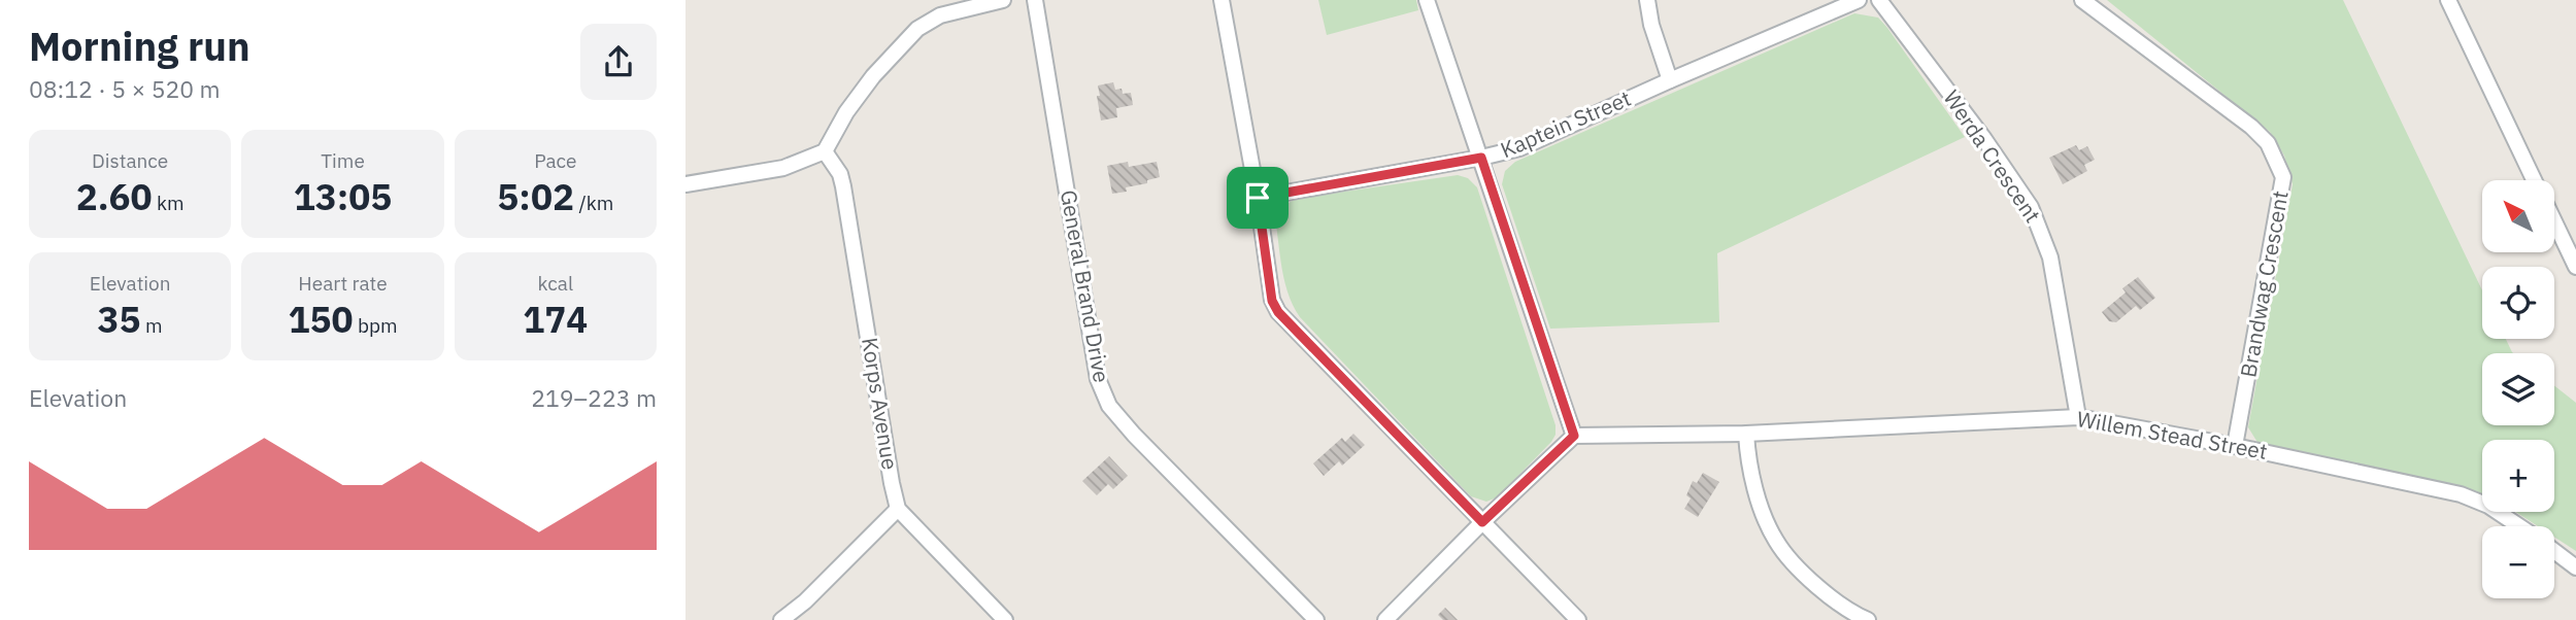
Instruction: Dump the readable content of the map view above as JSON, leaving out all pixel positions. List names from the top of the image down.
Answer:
{
  "streets": {
    "street": [
      "Kaptein Street",
      "Werda Crescent",
      "Brandwag Crescent",
      "General Brand Drive",
      "Korps Avenue",
      "Willem Stead Street"
    ]
  },
  "crossings": [
    ["Werda Crescent", "Willem Stead Street"],
    ["Brandwag Crescent", "Willem Stead Street"]
  ],
  "north": "top left",
  "page": {
    "heading": ["Morning run", "08:12 · 5 × 520 m"],
    "stats": [
      ["Distance", "2.60 km"],
      ["Time", "13:05"],
      ["Pace", "5:02 /km"],
      ["Elevation", "35 m"],
      ["Heart rate", "150 bpm"],
      ["kcal", "174"]
    ],
    "map_buttons": ["+", "−"],
    "chart": ["Elevation", "219–223 m"]
  }
}
